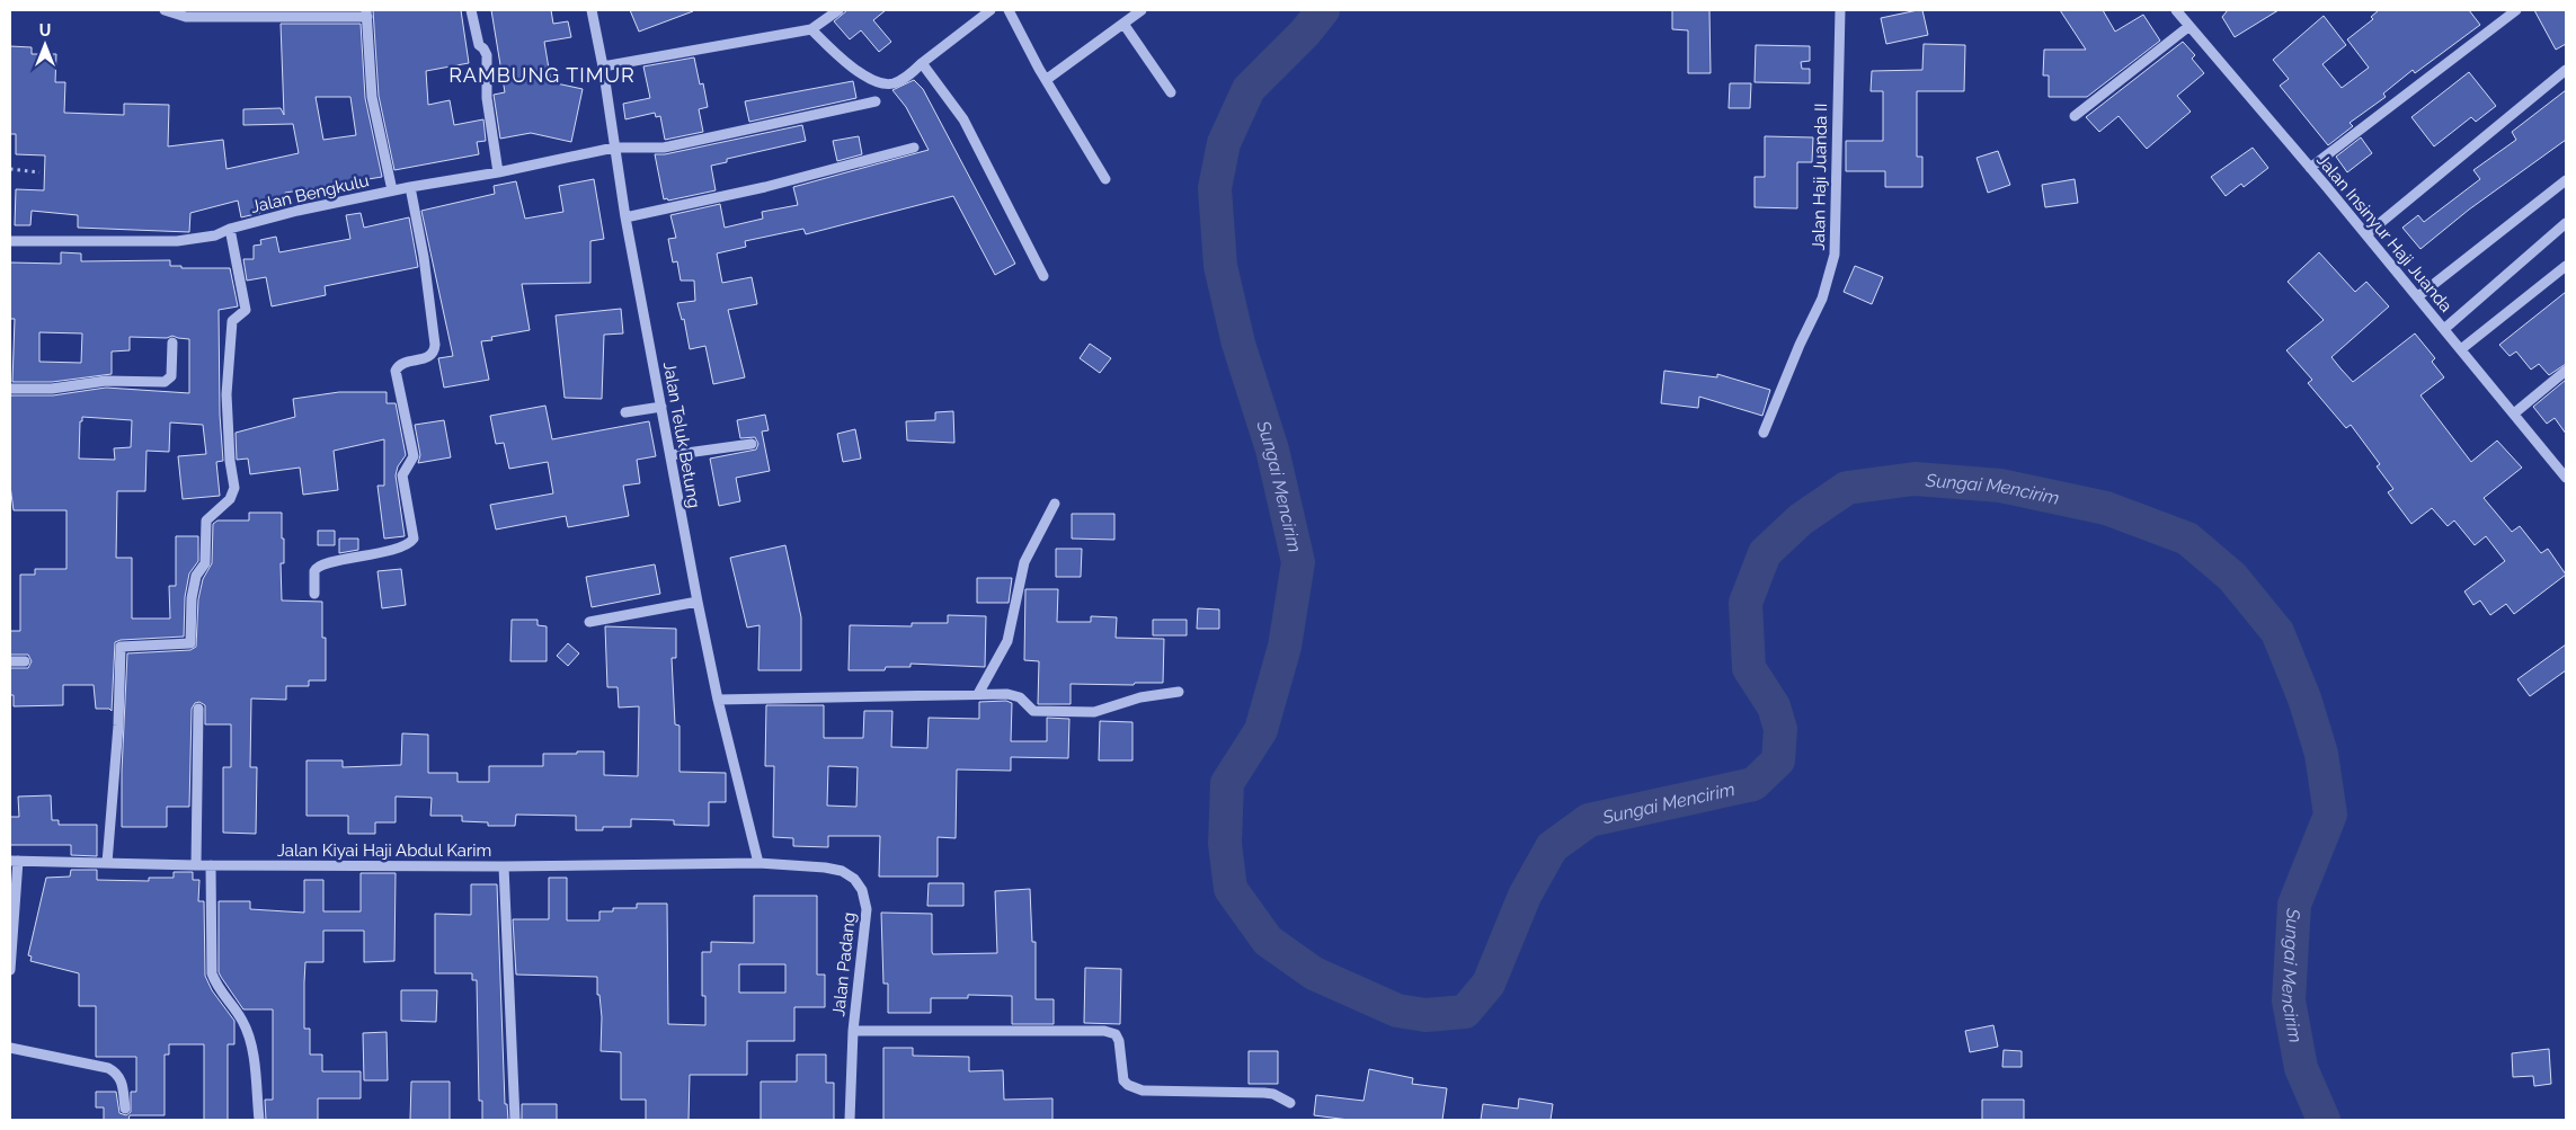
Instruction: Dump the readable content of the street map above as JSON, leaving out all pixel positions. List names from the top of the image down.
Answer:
{
  "streets": {
    "street": [
      "Jalan Haji Juanda II",
      "Jalan Bengkulu",
      "Jalan Insinyur Haji Juanda",
      "Jalan Teluk Betung",
      "Jalan Kiyai Haji Abdul Karim",
      "Jalan Padang"
    ]
  },
  "crossings": [
    ["Jalan Bengkulu", "Jalan Teluk Betung"],
    ["Jalan Teluk Betung", "Jalan Kiyai Haji Abdul Karim"],
    ["Jalan Teluk Betung", "Jalan Padang"],
    ["Jalan Kiyai Haji Abdul Karim", "Jalan Padang"]
  ],
  "districts": ["RAMBUNG TIMUR"],
  "water": ["Sungai Mencirim"],
  "north": "top"
}
